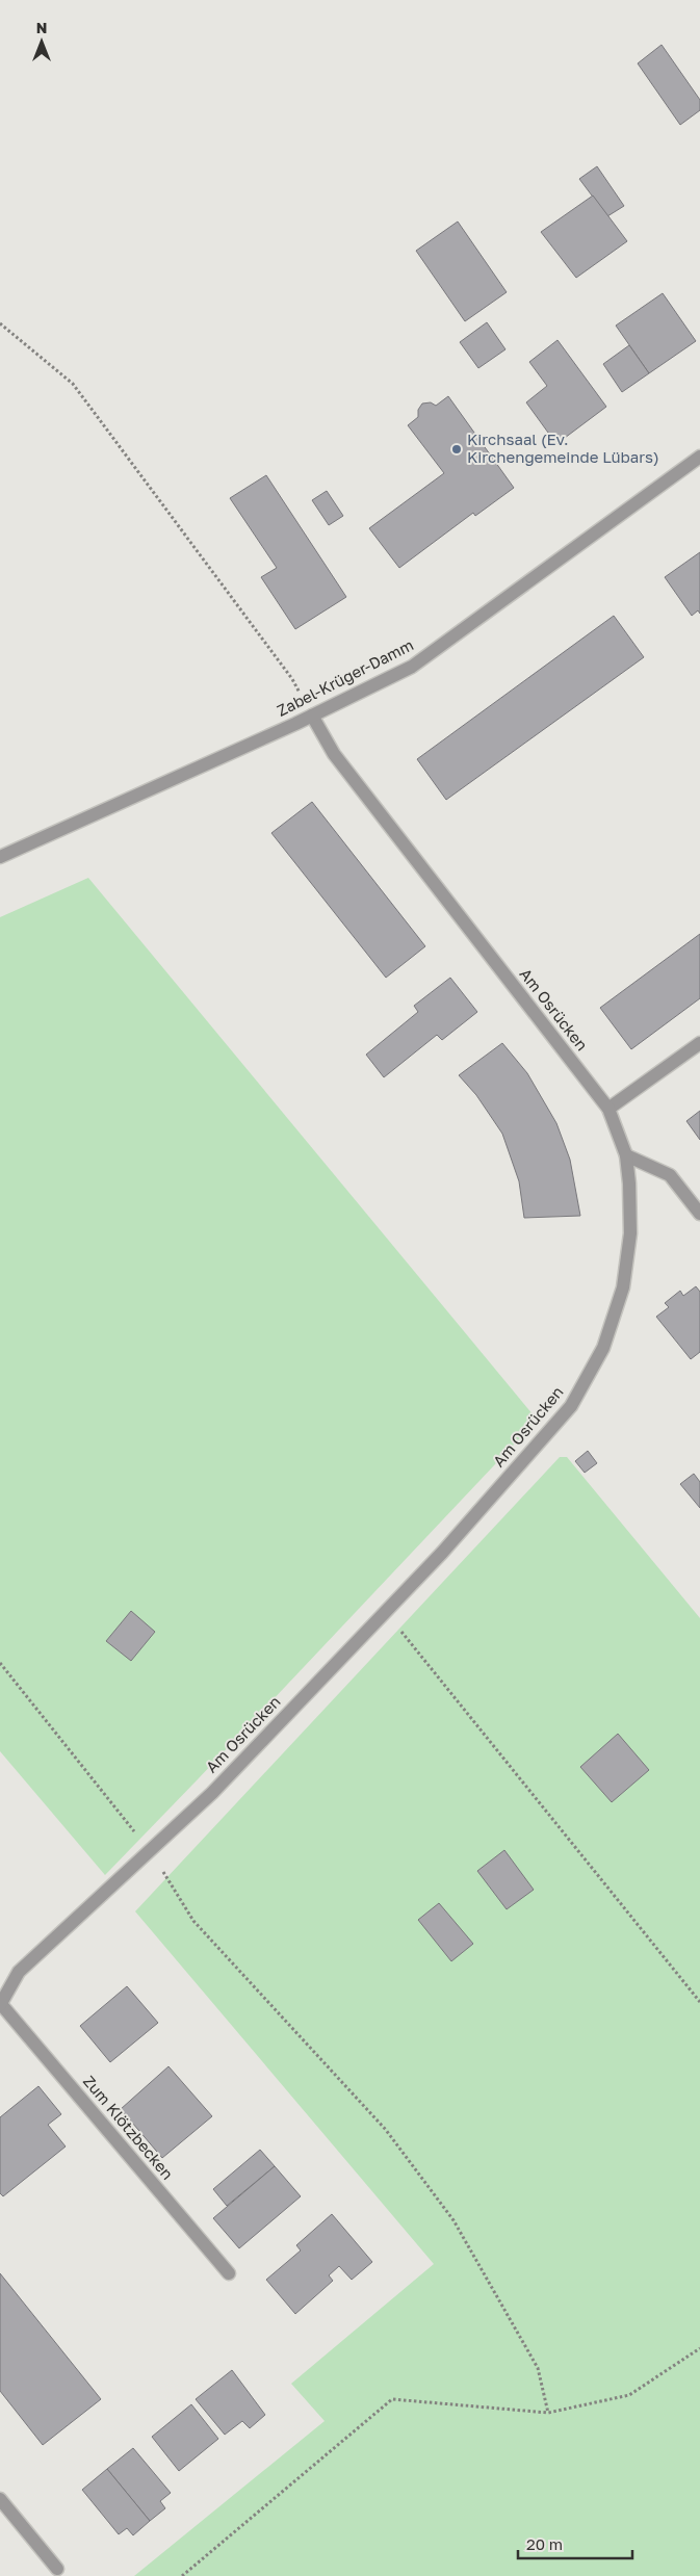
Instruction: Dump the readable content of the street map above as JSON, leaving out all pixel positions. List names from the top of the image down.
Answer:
{
  "streets": {
    "street": ["Zabel-Krüger-Damm", "Am Osrücken", "Zum Klötzbecken"]
  },
  "crossings": [
    ["Zabel-Krüger-Damm", "Am Osrücken"],
    ["Am Osrücken", "Zum Klötzbecken"]
  ],
  "places": ["Kirchsaal (Ev. Kirchengemeinde Lübars)"],
  "scale_bar": "20 m",
  "north": "top"
}
